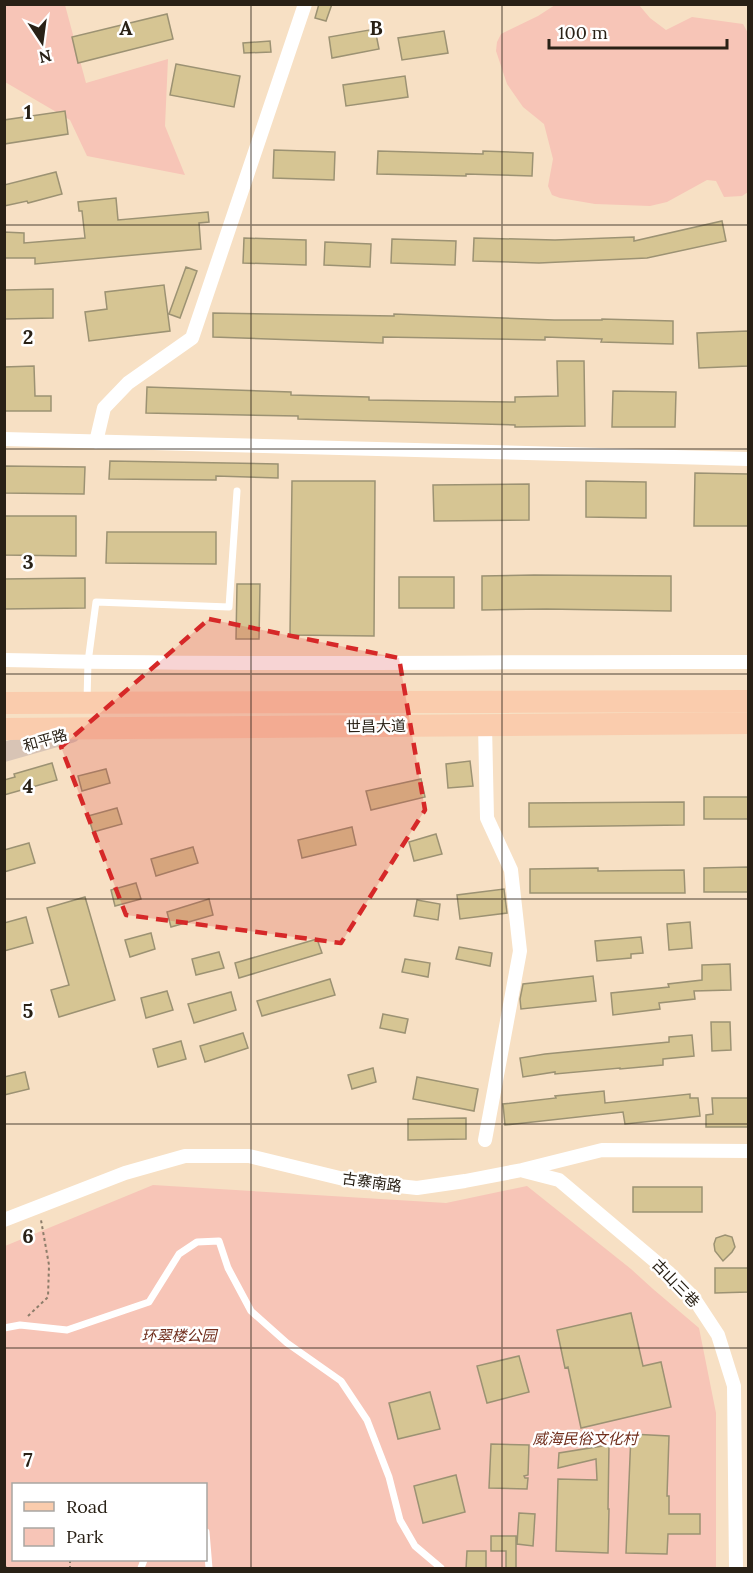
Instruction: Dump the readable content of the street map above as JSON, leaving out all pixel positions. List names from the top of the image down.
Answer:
{
  "streets": {
    "main road": ["世昌大道"],
    "street": ["和平路", "古寨南路", "古山三巷"]
  },
  "crossings": [
    ["世昌大道", "和平路"],
    ["古寨南路", "古山三巷"]
  ],
  "parks": ["环翠楼公园", "威海民俗文化村"],
  "legend": ["Road", "Park"],
  "scale_bar": "100 m",
  "north": "bottom",
  "grid": {
    "columns": ["A", "B"],
    "rows": [
      "1",
      "2",
      "3",
      "4",
      "5",
      "6",
      "7"
    ]
  }
}
